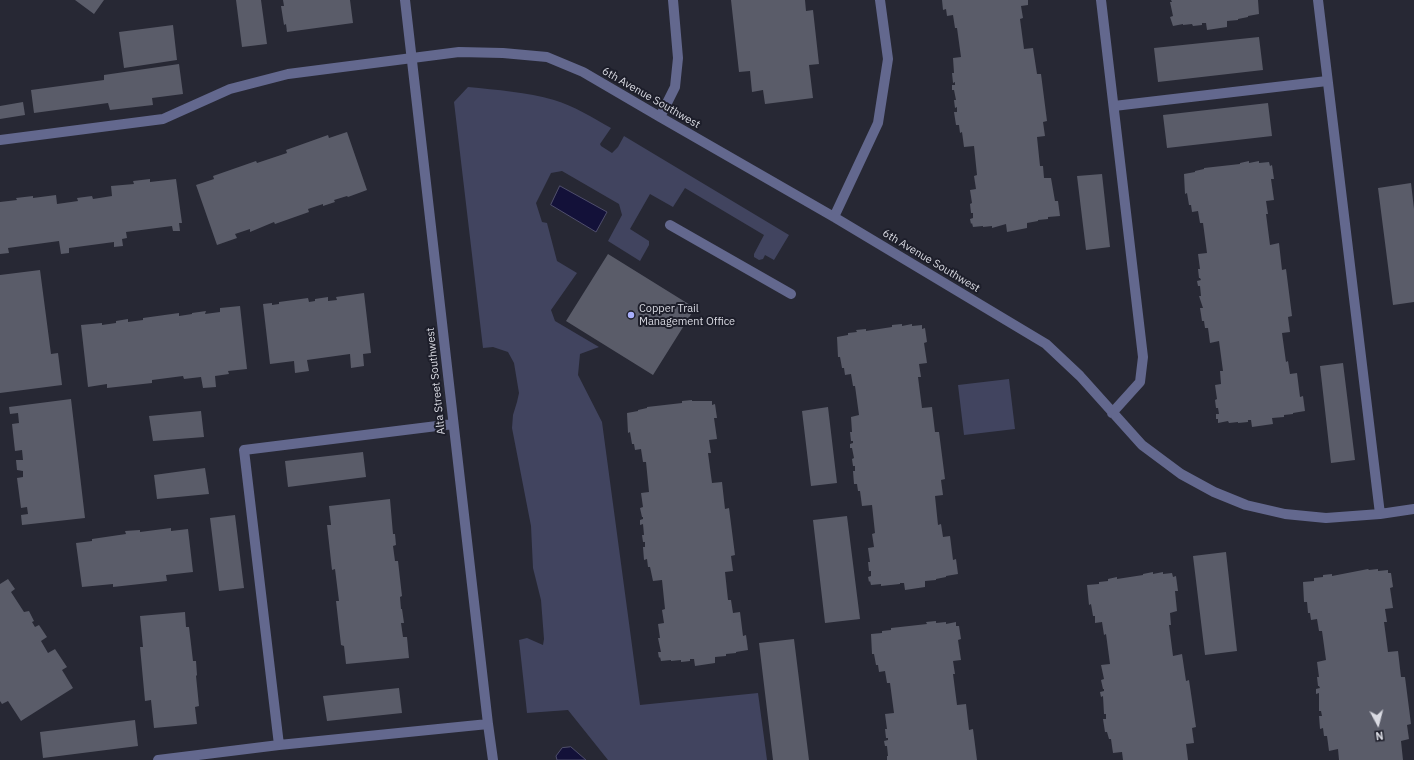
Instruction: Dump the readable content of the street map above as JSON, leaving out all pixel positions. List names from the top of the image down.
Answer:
{
  "streets": {
    "street": ["6th Avenue Southwest", "Alta Street Southwest"]
  },
  "crossings": [
    ["6th Avenue Southwest", "Alta Street Southwest"]
  ],
  "places": ["Copper Trail Management Office"],
  "north": "bottom"
}
